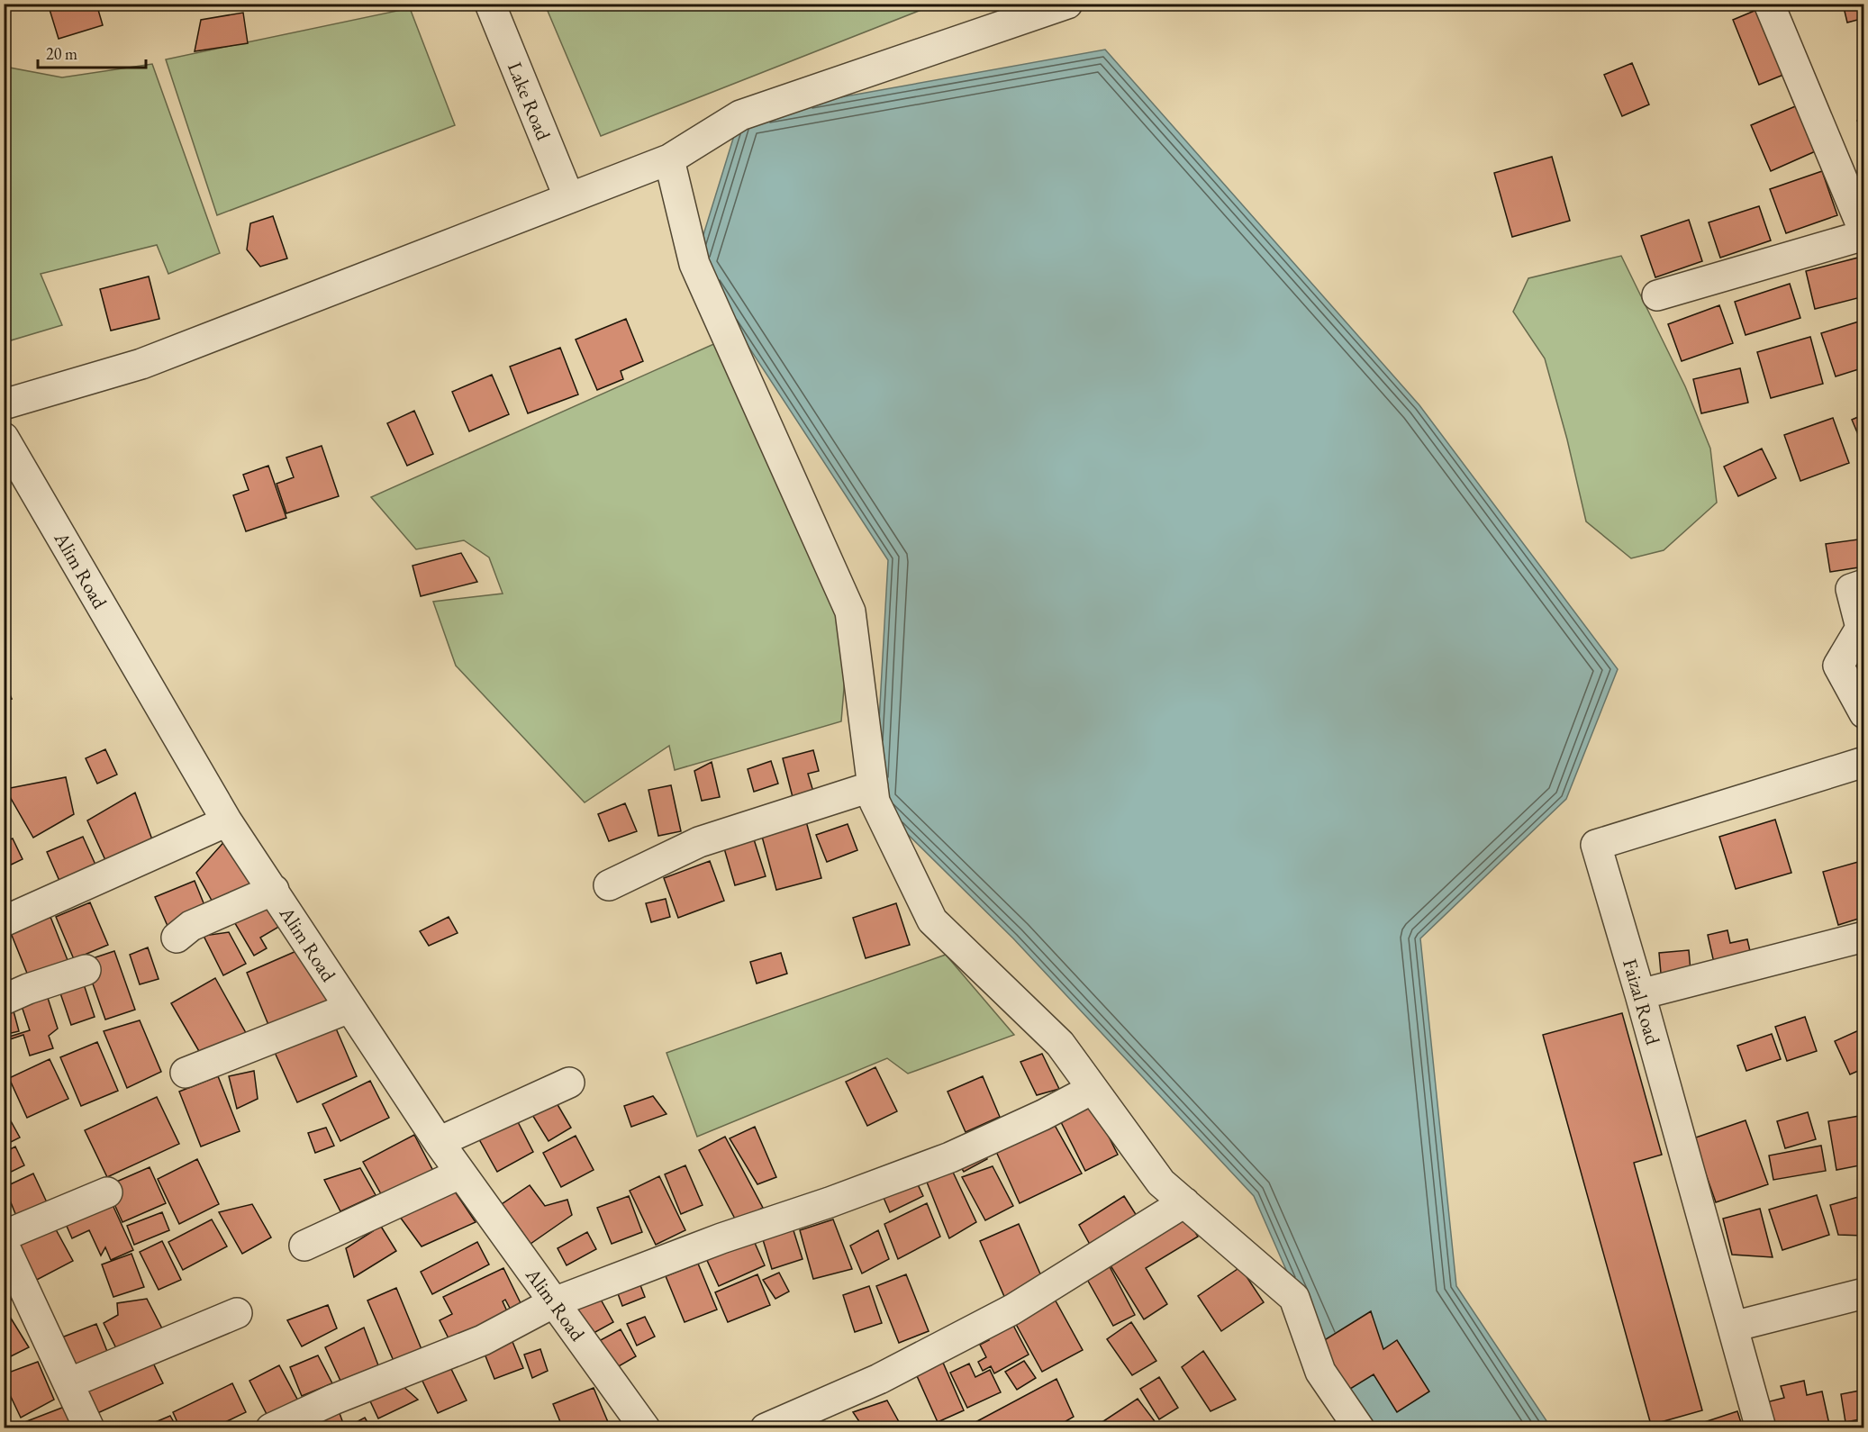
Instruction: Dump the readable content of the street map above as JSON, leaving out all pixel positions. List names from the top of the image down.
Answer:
{
  "streets": {
    "street": ["Lake Road", "Alim Road", "Faizal Road"]
  },
  "scale_bar": "20 m"
}
